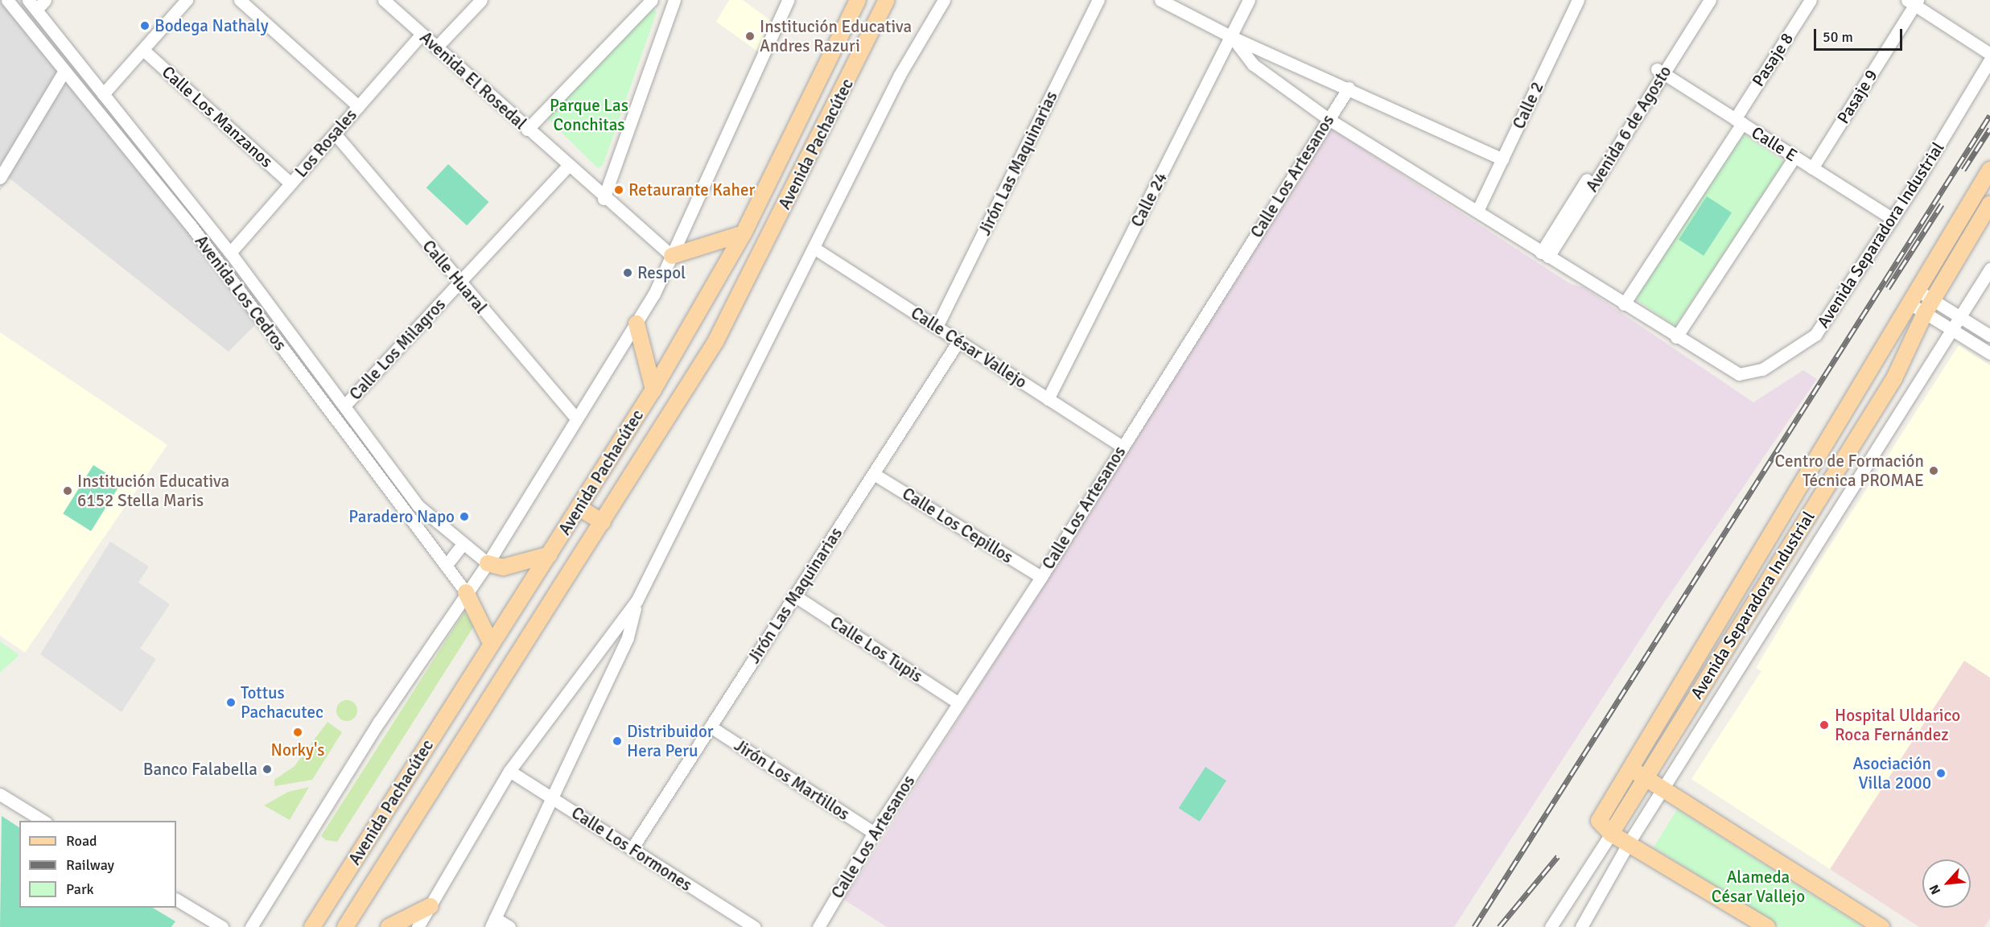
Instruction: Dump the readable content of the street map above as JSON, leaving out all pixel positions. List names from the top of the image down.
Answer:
{
  "streets": {
    "main road": ["Avenida Pachacútec", "Avenida Separadora Industrial"],
    "street": [
      "Pasaje 8",
      "Avenida El Rosedal",
      "Pasaje 9",
      "Calle 2",
      "Calle Los Manzanos",
      "Avenida 6 de Agosto",
      "Los Rosales",
      "Calle E",
      "Jirón Las Maquinarias",
      "Calle Los Artesanos",
      "Calle 24",
      "Calle Huaral",
      "Avenida Los Cedros",
      "Calle César Vallejo",
      "Calle Los Milagros",
      "Calle Los Cepillos",
      "Calle Los Tupis",
      "Jirón Los Martillos",
      "Calle Los Formones"
    ]
  },
  "crossings": [
    ["Pasaje 8", "Calle E"],
    ["Avenida El Rosedal", "Los Rosales"],
    ["Avenida El Rosedal", "Calle Los Milagros"],
    ["Pasaje 9", "Calle E"],
    ["Calle Los Manzanos", "Los Rosales"],
    ["Avenida 6 de Agosto", "Calle E"],
    ["Los Rosales", "Calle Huaral"],
    ["Los Rosales", "Avenida Los Cedros"],
    ["Calle E", "Avenida Separadora Industrial"],
    ["Jirón Las Maquinarias", "Calle César Vallejo"],
    ["Jirón Las Maquinarias", "Calle Los Cepillos"],
    ["Jirón Las Maquinarias", "Calle Los Tupis"],
    ["Jirón Las Maquinarias", "Jirón Los Martillos"],
    ["Jirón Las Maquinarias", "Calle Los Formones"],
    ["Calle Los Artesanos", "Calle César Vallejo"],
    ["Calle Los Artesanos", "Calle Los Cepillos"],
    ["Calle Los Artesanos", "Calle Los Tupis"],
    ["Calle Los Artesanos", "Jirón Los Martillos"],
    ["Calle 24", "Calle César Vallejo"],
    ["Calle Huaral", "Calle Los Milagros"],
    ["Avenida Los Cedros", "Calle Los Milagros"]
  ],
  "parks": ["Parque Las Conchitas", "Alameda César Vallejo"],
  "places": [
    "Bodega Nathaly",
    "Institución Educativa Andres Razuri",
    "Retaurante Kaher",
    "Respol",
    "Centro de Formación Técnica PROMAE",
    "Institución Educativa 6152 Stella Maris",
    "Paradero Napo",
    "Tottus Pachacutec",
    "Hospital Uldarico Roca Fernández",
    "Norky's",
    "Distribuidor Hera Peru",
    "Banco Falabella",
    "Asociación Villa 2000"
  ],
  "legend": ["Road", "Railway", "Park"],
  "scale_bar": "50 m",
  "north": "bottom left"
}
